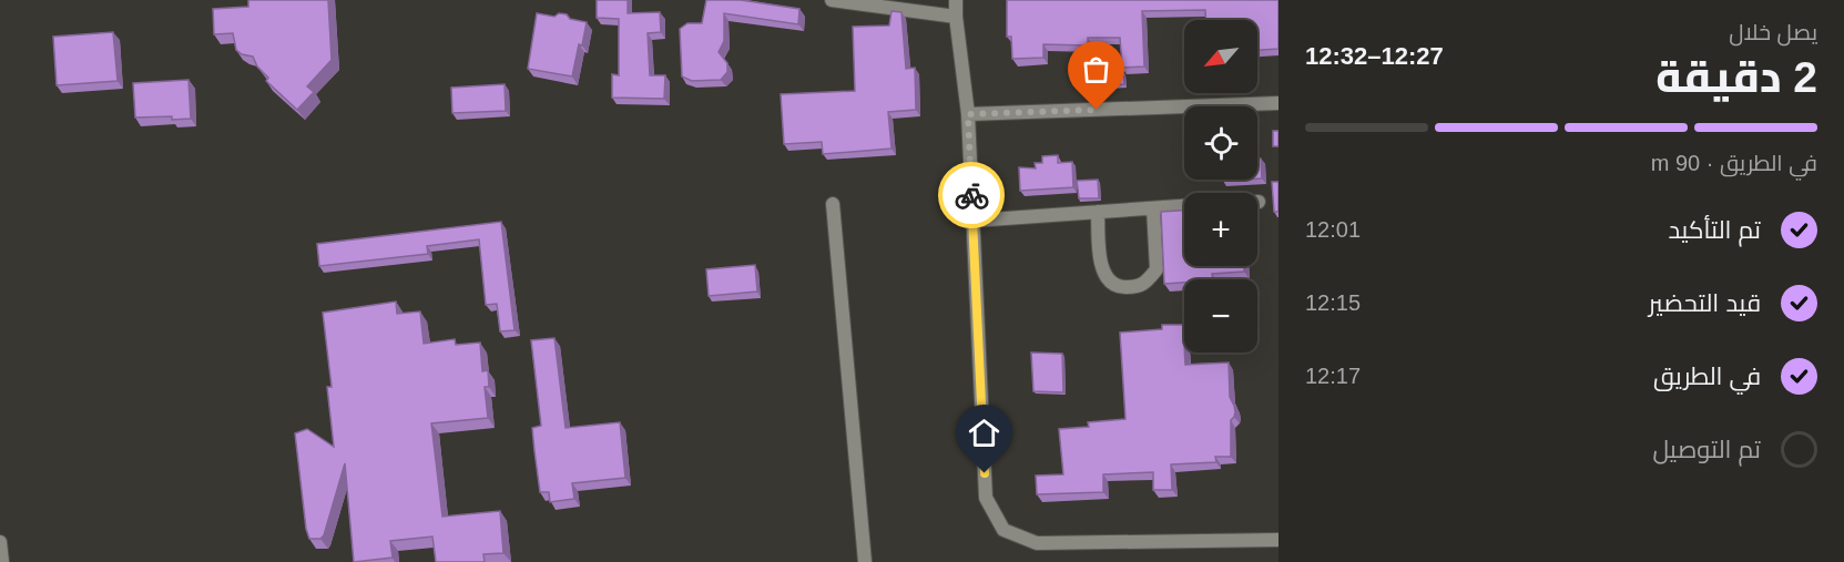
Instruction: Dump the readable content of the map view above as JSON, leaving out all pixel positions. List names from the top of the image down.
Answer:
{
  "north": "bottom left",
  "page": {
    "heading": ["2 دقيقة", "يصل خلال", "12:27–12:32"],
    "map_buttons": ["+", "−"],
    "bar": "في الطريق · 90 m",
    "list": [
      ["تم التأكيد", "12:01"],
      ["قيد التحضير", "12:15"],
      ["في الطريق", "12:17"],
      "تم التوصيل"
    ]
  }
}
